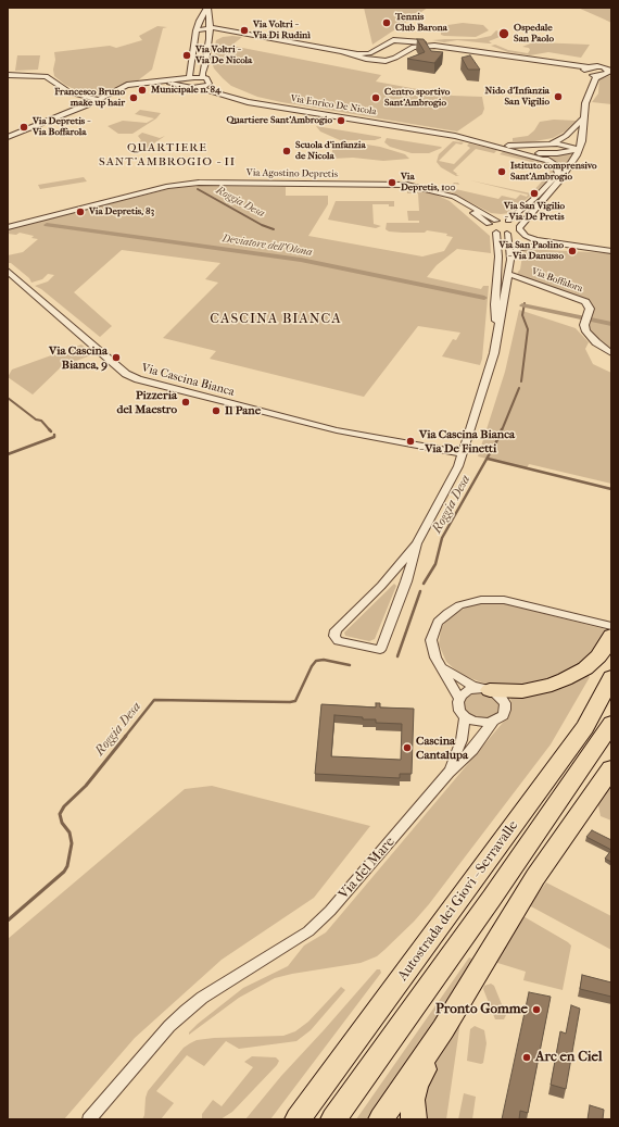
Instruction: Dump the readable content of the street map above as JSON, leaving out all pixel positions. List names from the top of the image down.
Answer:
{
  "streets": {
    "highway": ["Autostrada dei Giovi - Serravalle"],
    "street": [
      "Via Enrico De Nicola",
      "Via Agostino Depretis",
      "Via Boffalora",
      "Via Cascina Bianca",
      "Via del Mare"
    ]
  },
  "districts": ["QUARTIERE SANT'AMBROGIO - II", "CASCINA BIANCA"],
  "water": ["Roggia Desa", "Deviatore dell'Olona"],
  "places": [
    "Tennis Club Barona",
    "Via Voltri - Via Di Rudinì",
    "Ospedale San Paolo",
    "Via Voltri - Via De Nicola",
    "Municipale n. 84",
    "Nido d'Infanzia San Vigilio",
    "Francesco Bruno make up hair",
    "Centro sportivo Sant'Ambrogio",
    "Quartiere Sant'Ambrogio",
    "Via Depretis - Via Boffarola",
    "Scuola d'infanzia de Nicola",
    "Istituto comprensivo Sant'Ambrogio",
    "Via Depretis, 100",
    "Via San Vigilio - Via De Pretis",
    "Via Depretis, 83",
    "Via San Paolino - Via Danusso",
    "Via Cascina Bianca, 9",
    "Pizzeria del Maestro",
    "Il Pane",
    "Via Cascina Bianca - Via De Finetti",
    "Cascina Cantalupa",
    "Pronto Gomme",
    "Arc en Ciel"
  ]
}
